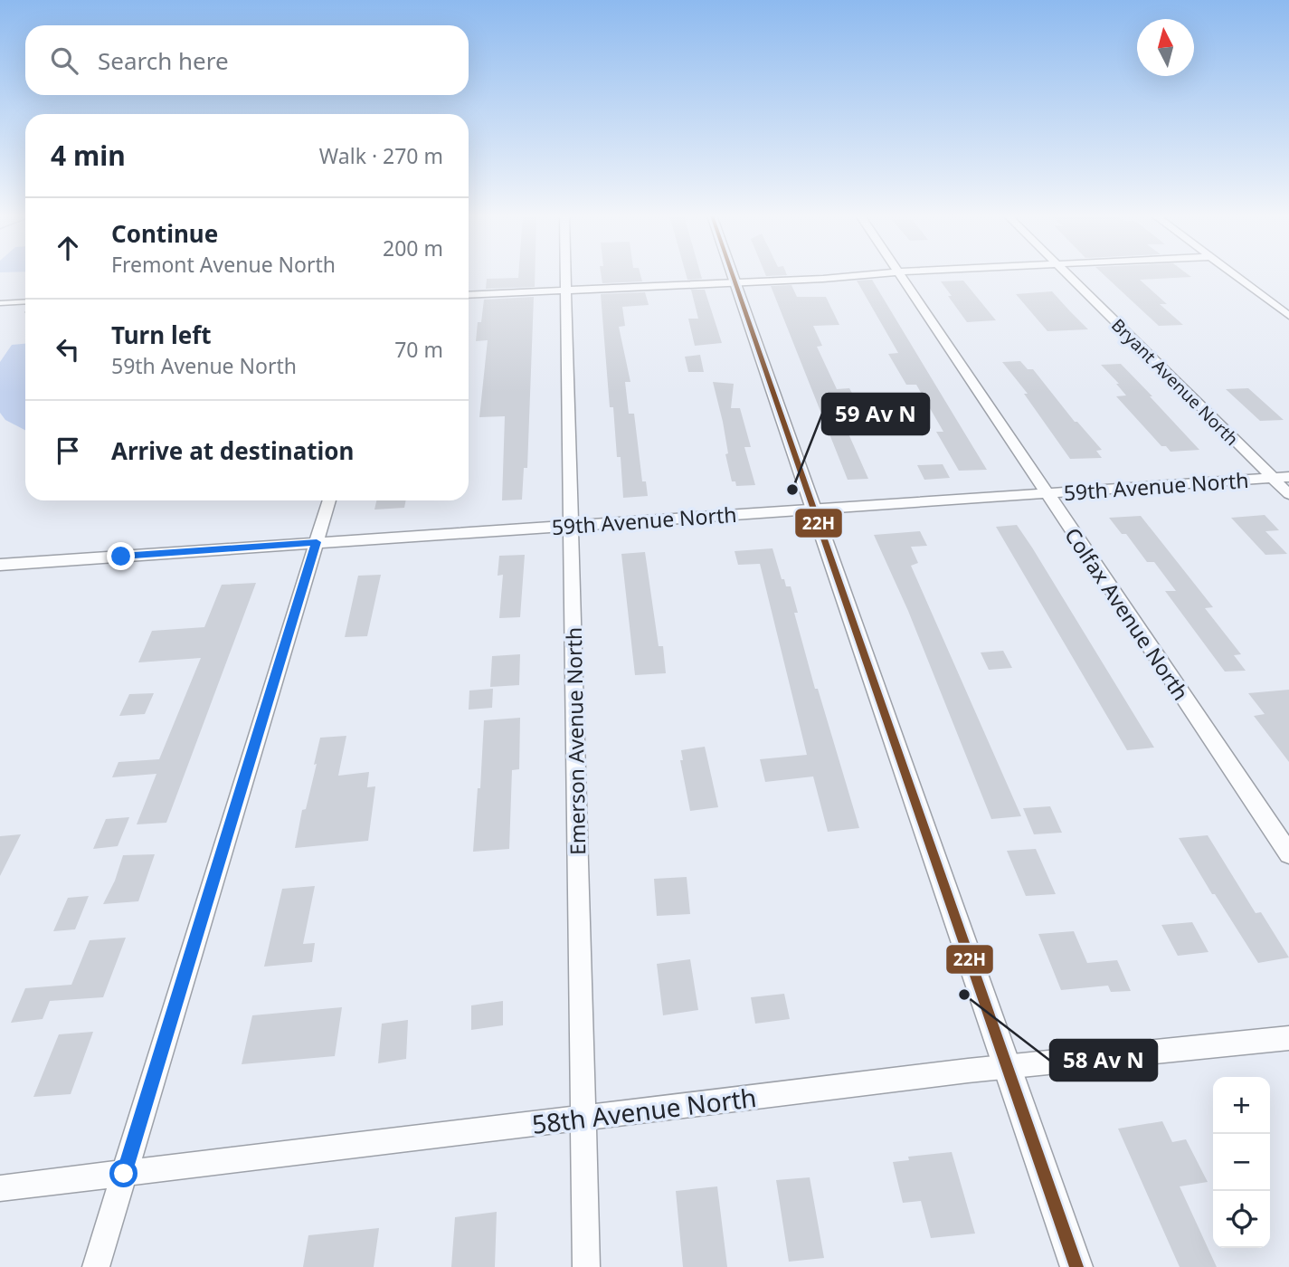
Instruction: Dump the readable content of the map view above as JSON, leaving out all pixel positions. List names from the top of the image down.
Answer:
{
  "streets": {
    "street": [
      "Bryant Avenue North",
      "59th Avenue North",
      "Colfax Avenue North",
      "Emerson Avenue North",
      "58th Avenue North"
    ]
  },
  "crossings": [
    ["Bryant Avenue North", "59th Avenue North"],
    ["59th Avenue North", "Colfax Avenue North"],
    ["59th Avenue North", "Emerson Avenue North"],
    ["Emerson Avenue North", "58th Avenue North"]
  ],
  "places": ["59 Av N", "58 Av N"],
  "lines": ["transit line 22H"],
  "north": "top",
  "page": {
    "search": "Search here",
    "heading": ["4 min", "Walk · 270 m"],
    "list": [
      ["Continue", "Fremont Avenue North", "200 m"],
      ["Turn left", "59th Avenue North", "70 m"],
      "Arrive at destination"
    ],
    "map_buttons": ["+", "−"]
  }
}
